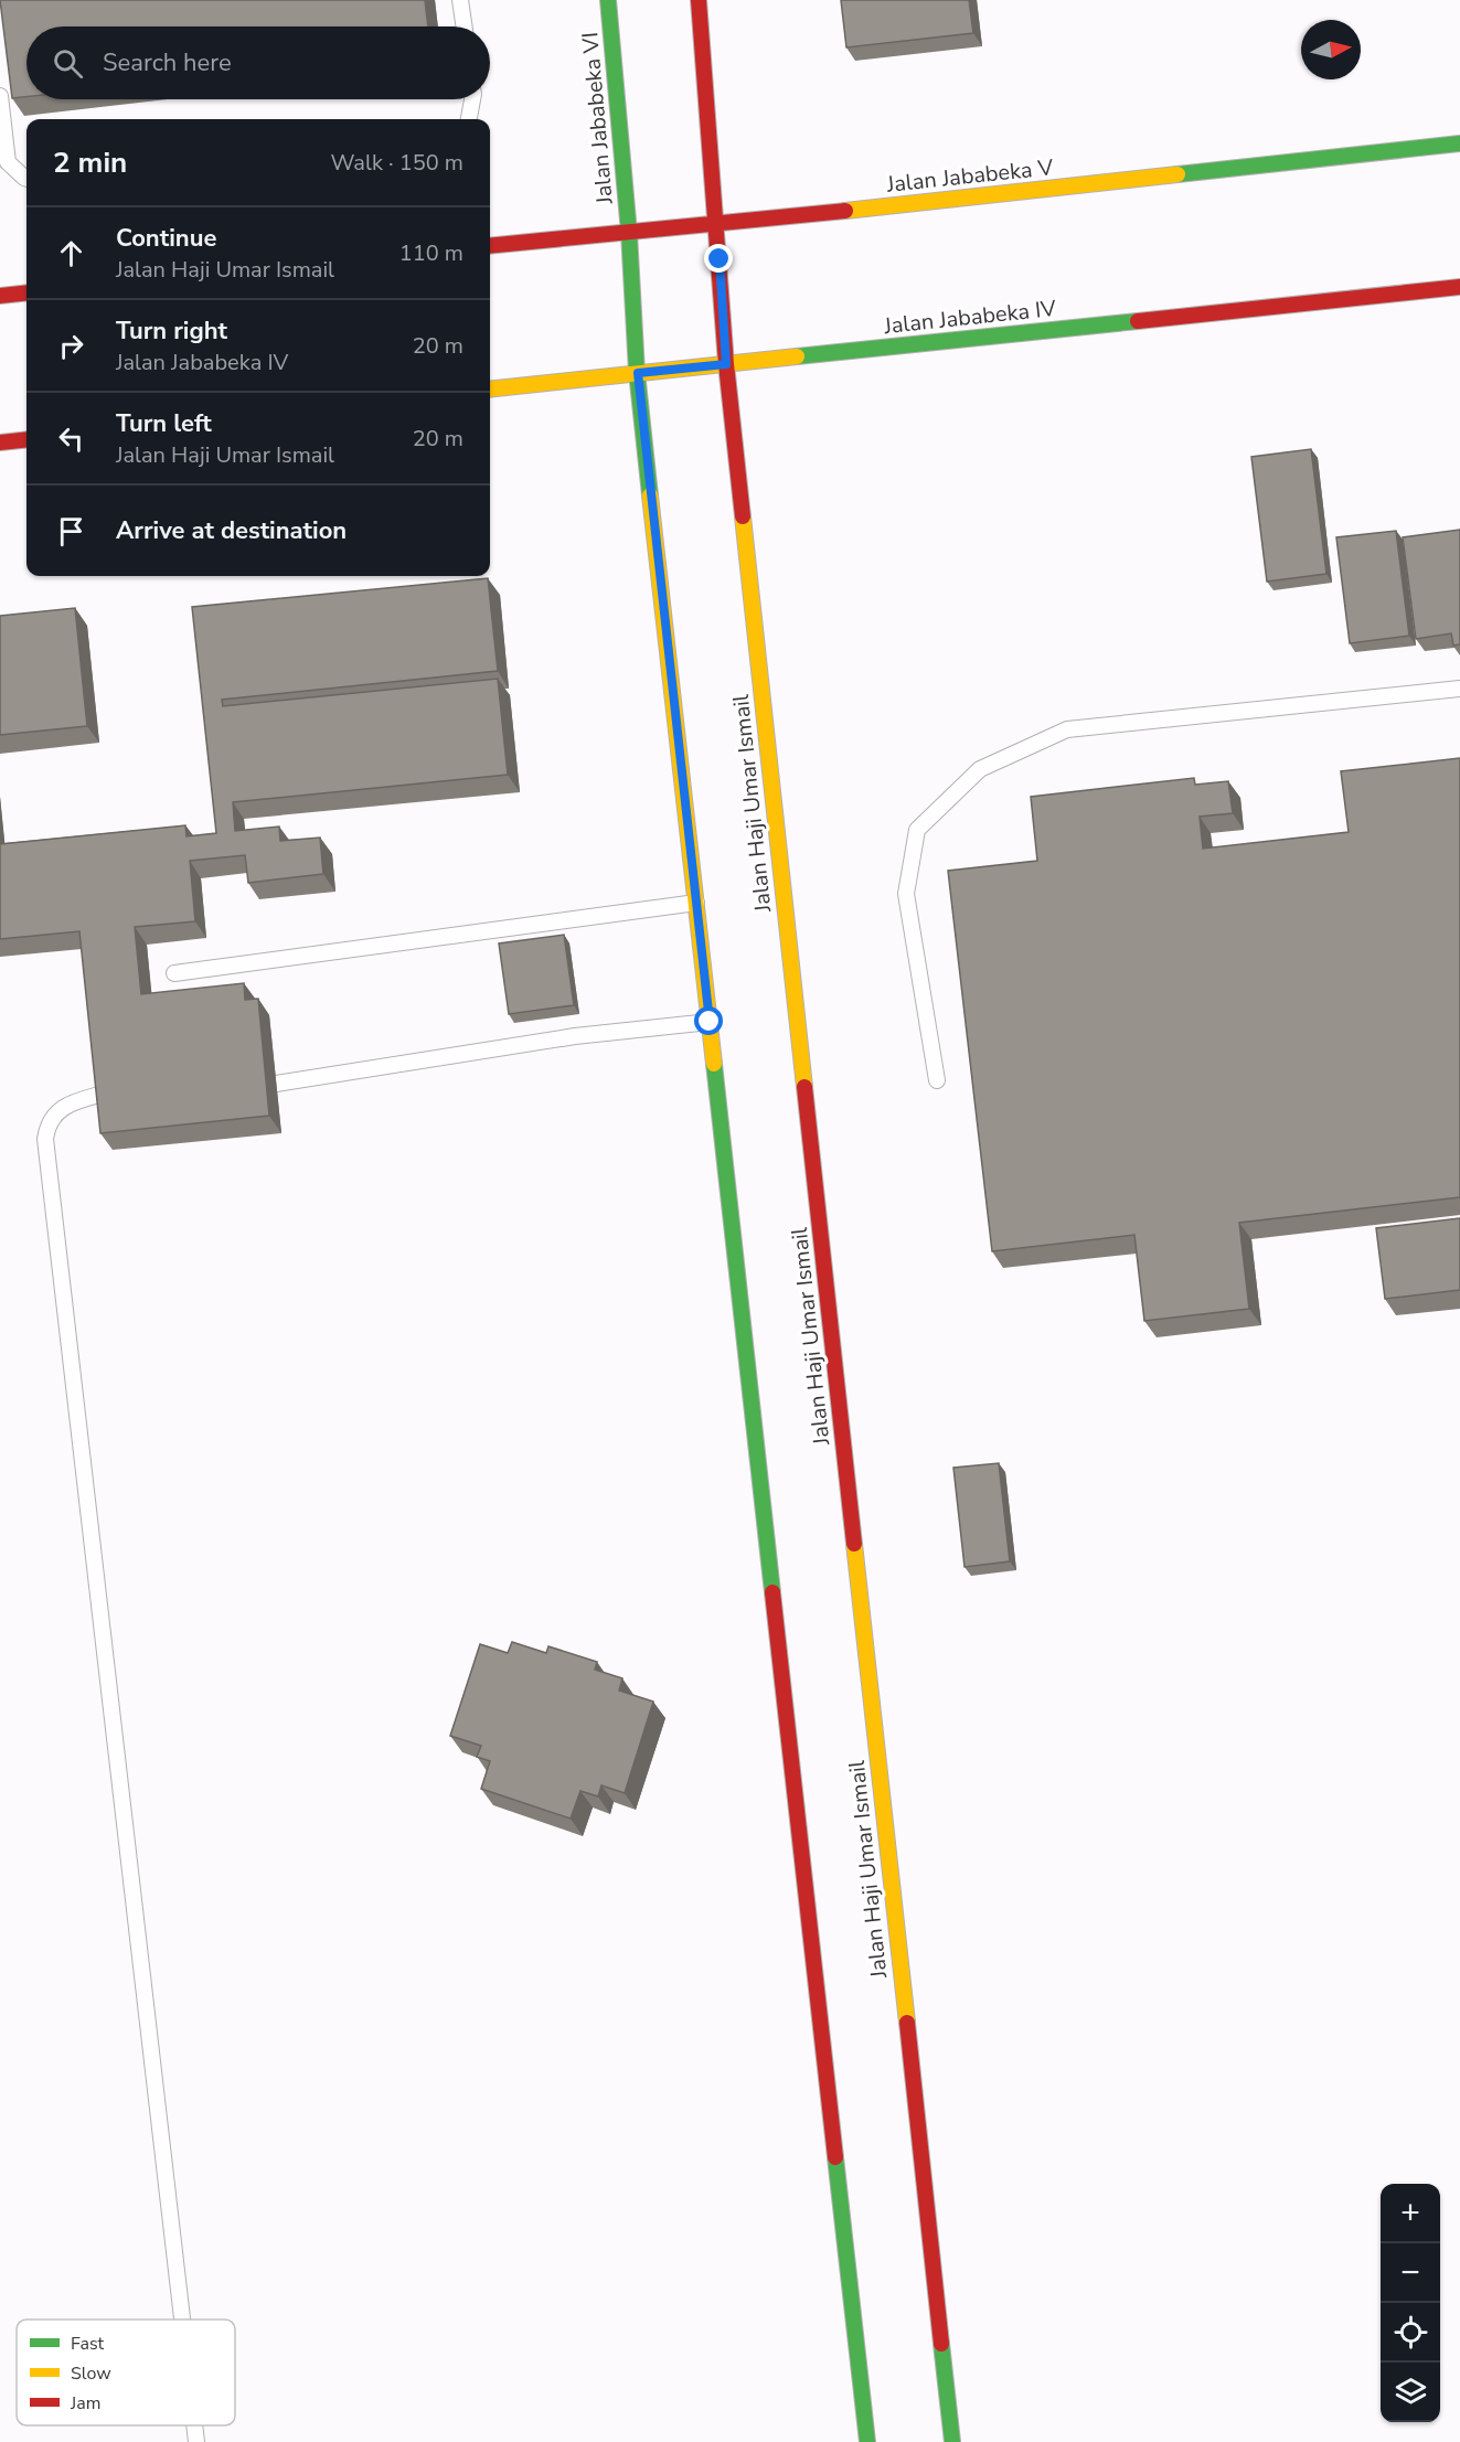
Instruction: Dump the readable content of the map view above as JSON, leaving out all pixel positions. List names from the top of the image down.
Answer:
{
  "streets": {
    "street": [
      "Jalan Jababeka VI",
      "Jalan Jababeka V",
      "Jalan Jababeka IV",
      "Jalan Haji Umar Ismail"
    ]
  },
  "crossings": [
    ["Jalan Jababeka VI", "Jalan Jababeka V"],
    ["Jalan Jababeka V", "Jalan Haji Umar Ismail"],
    ["Jalan Jababeka IV", "Jalan Haji Umar Ismail"]
  ],
  "legend": ["Fast", "Slow", "Jam"],
  "north": "right",
  "page": {
    "search": "Search here",
    "heading": ["2 min", "Walk · 150 m"],
    "list": [
      ["Continue", "Jalan Haji Umar Ismail", "110 m"],
      ["Turn right", "Jalan Jababeka IV", "20 m"],
      ["Turn left", "Jalan Haji Umar Ismail", "20 m"],
      "Arrive at destination"
    ],
    "map_buttons": ["+", "−"]
  }
}
